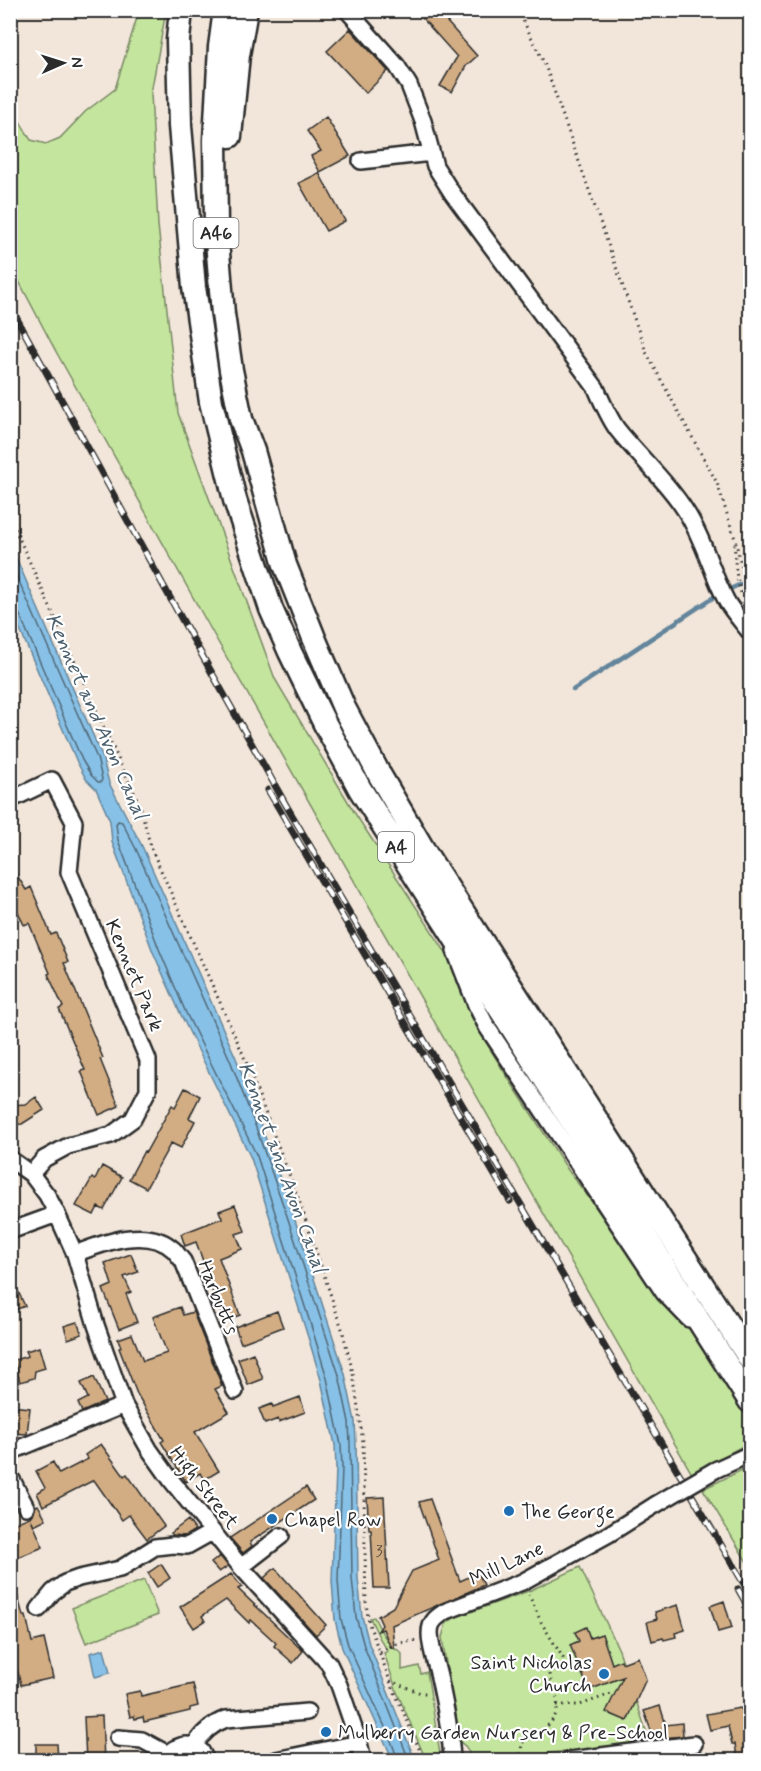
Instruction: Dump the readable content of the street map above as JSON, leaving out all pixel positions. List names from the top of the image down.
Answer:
{
  "streets": {
    "highway": ["A46", "A4"],
    "street": [
      "Kennet Park",
      "Harbutts",
      "High Street",
      "Mill Lane"
    ]
  },
  "crossings": [
    ["A46", "A4"],
    ["Kennet Park", "High Street"],
    ["Harbutts", "High Street"]
  ],
  "water": ["Kennet and Avon Canal"],
  "places": [
    "The George",
    "Chapel Row",
    "Saint Nicholas Church",
    "Mulberry Garden Nursery & Pre-School"
  ],
  "house_numbers": ["3"],
  "north": "right"
}
